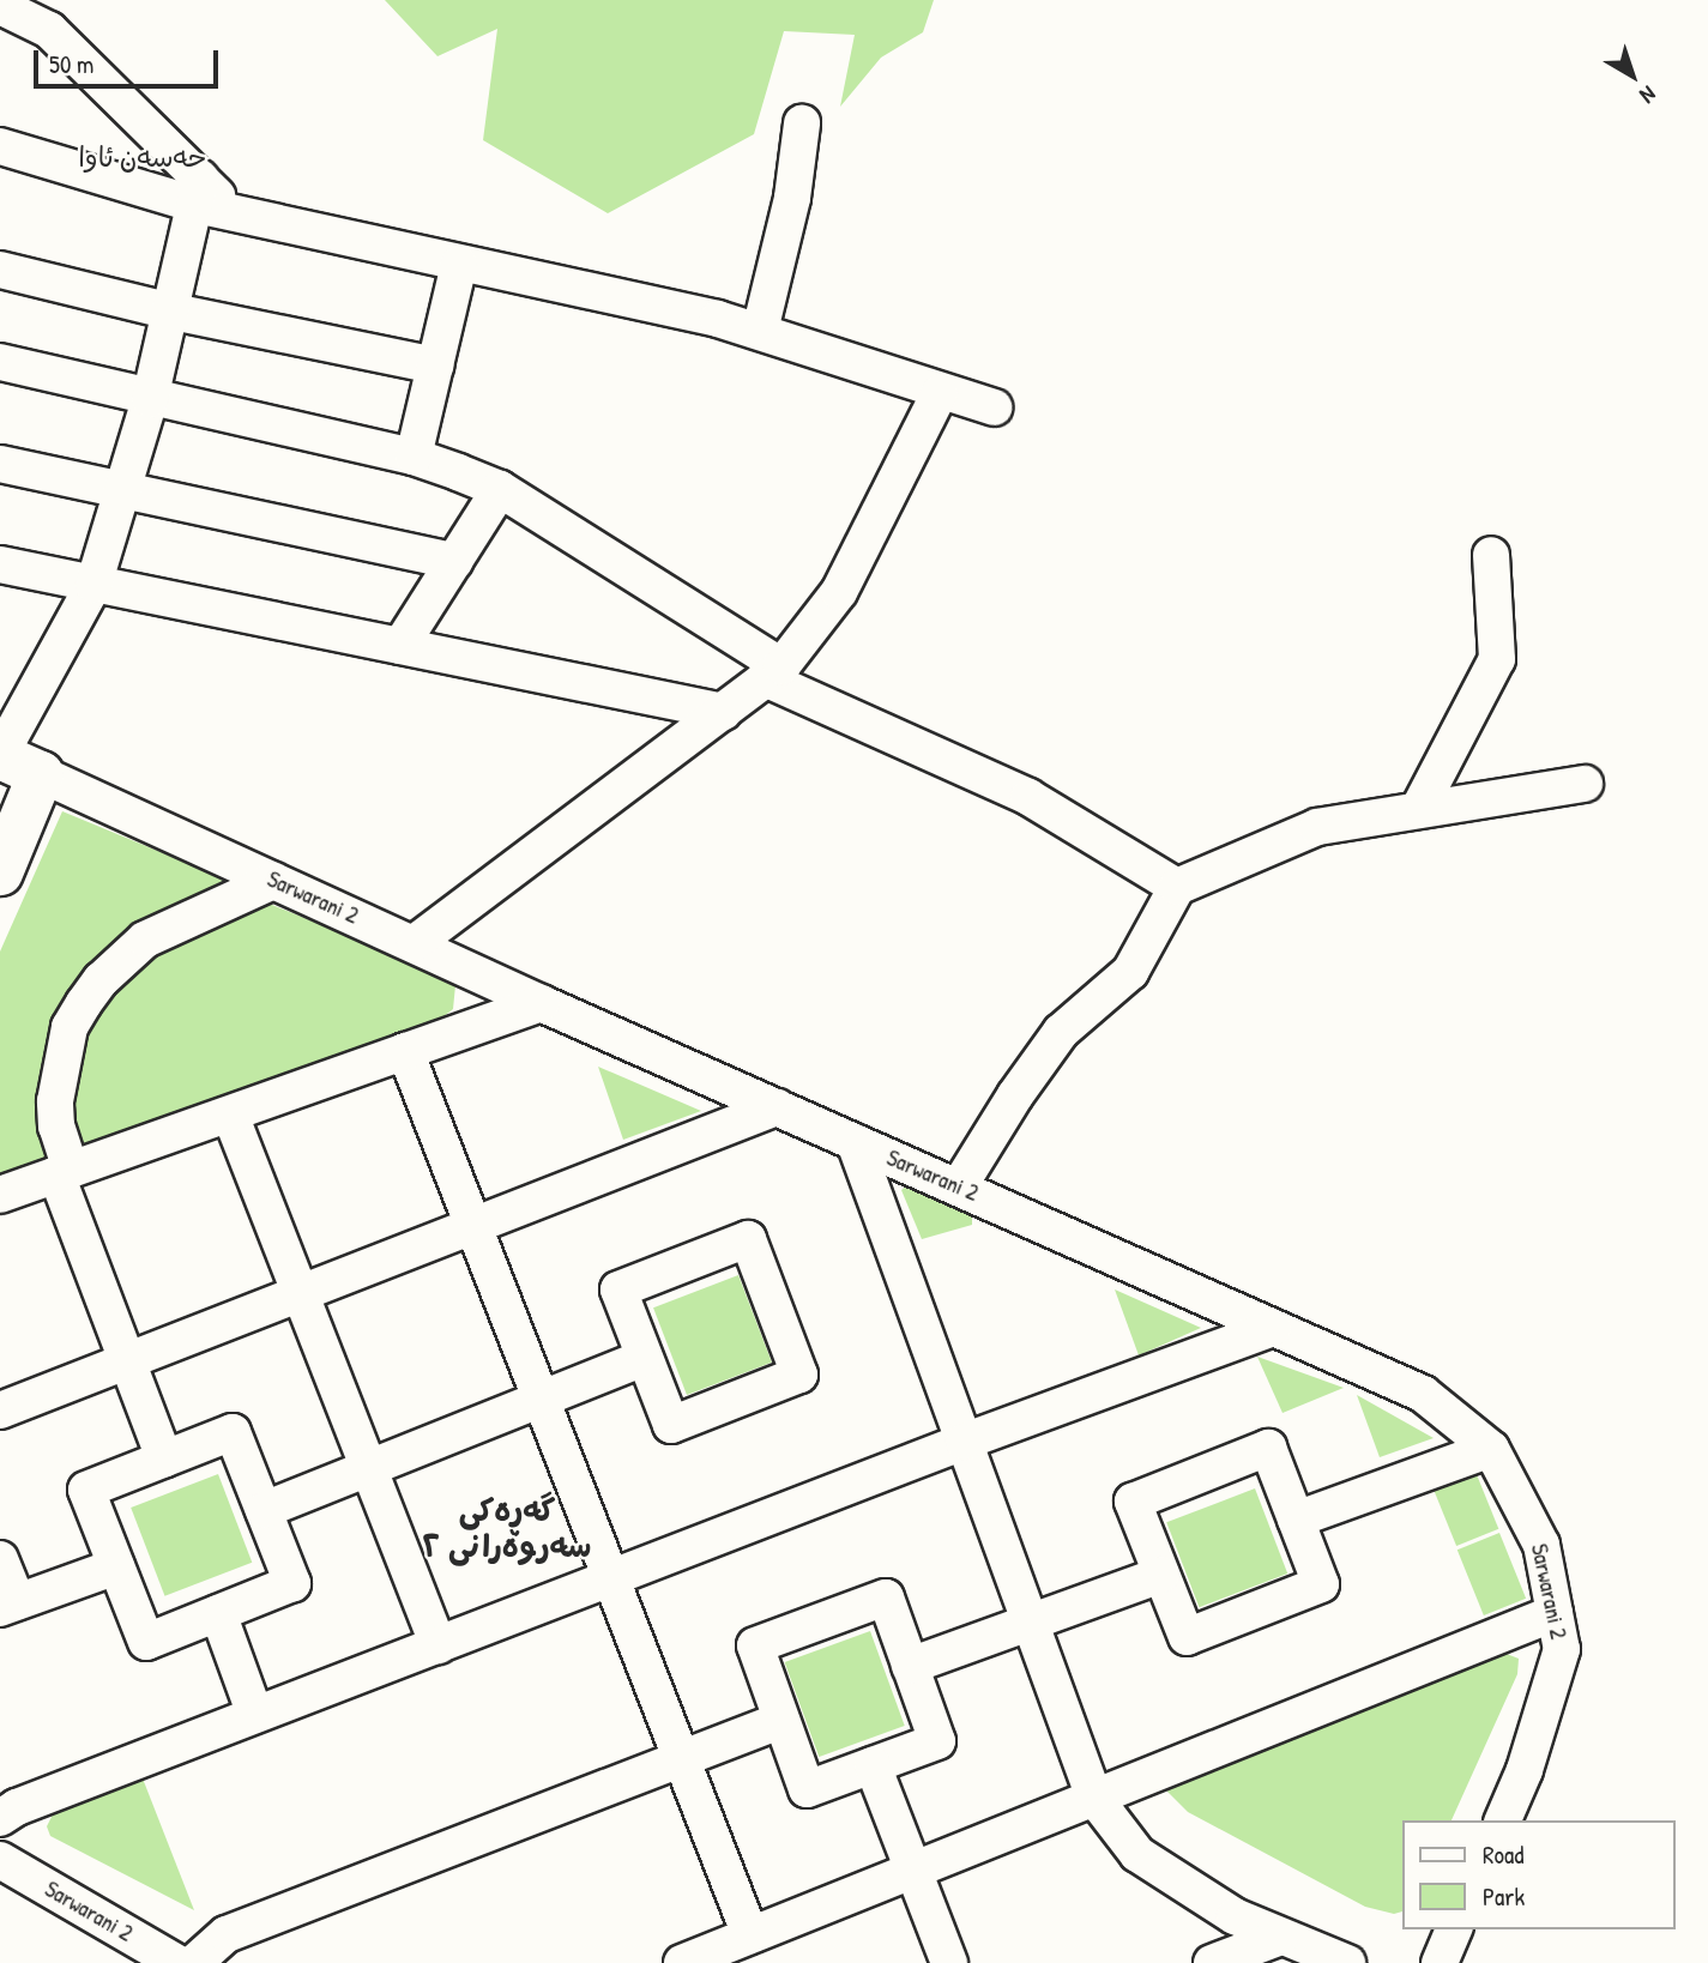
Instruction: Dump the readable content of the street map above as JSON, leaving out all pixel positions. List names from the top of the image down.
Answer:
{
  "streets": {
    "street": ["Sarwarani 2"]
  },
  "districts": ["حەسەن ئاوا", "گەڕەکی سەروەرانی ٢"],
  "legend": ["Road", "Park"],
  "scale_bar": "50 m",
  "north": "bottom right"
}
